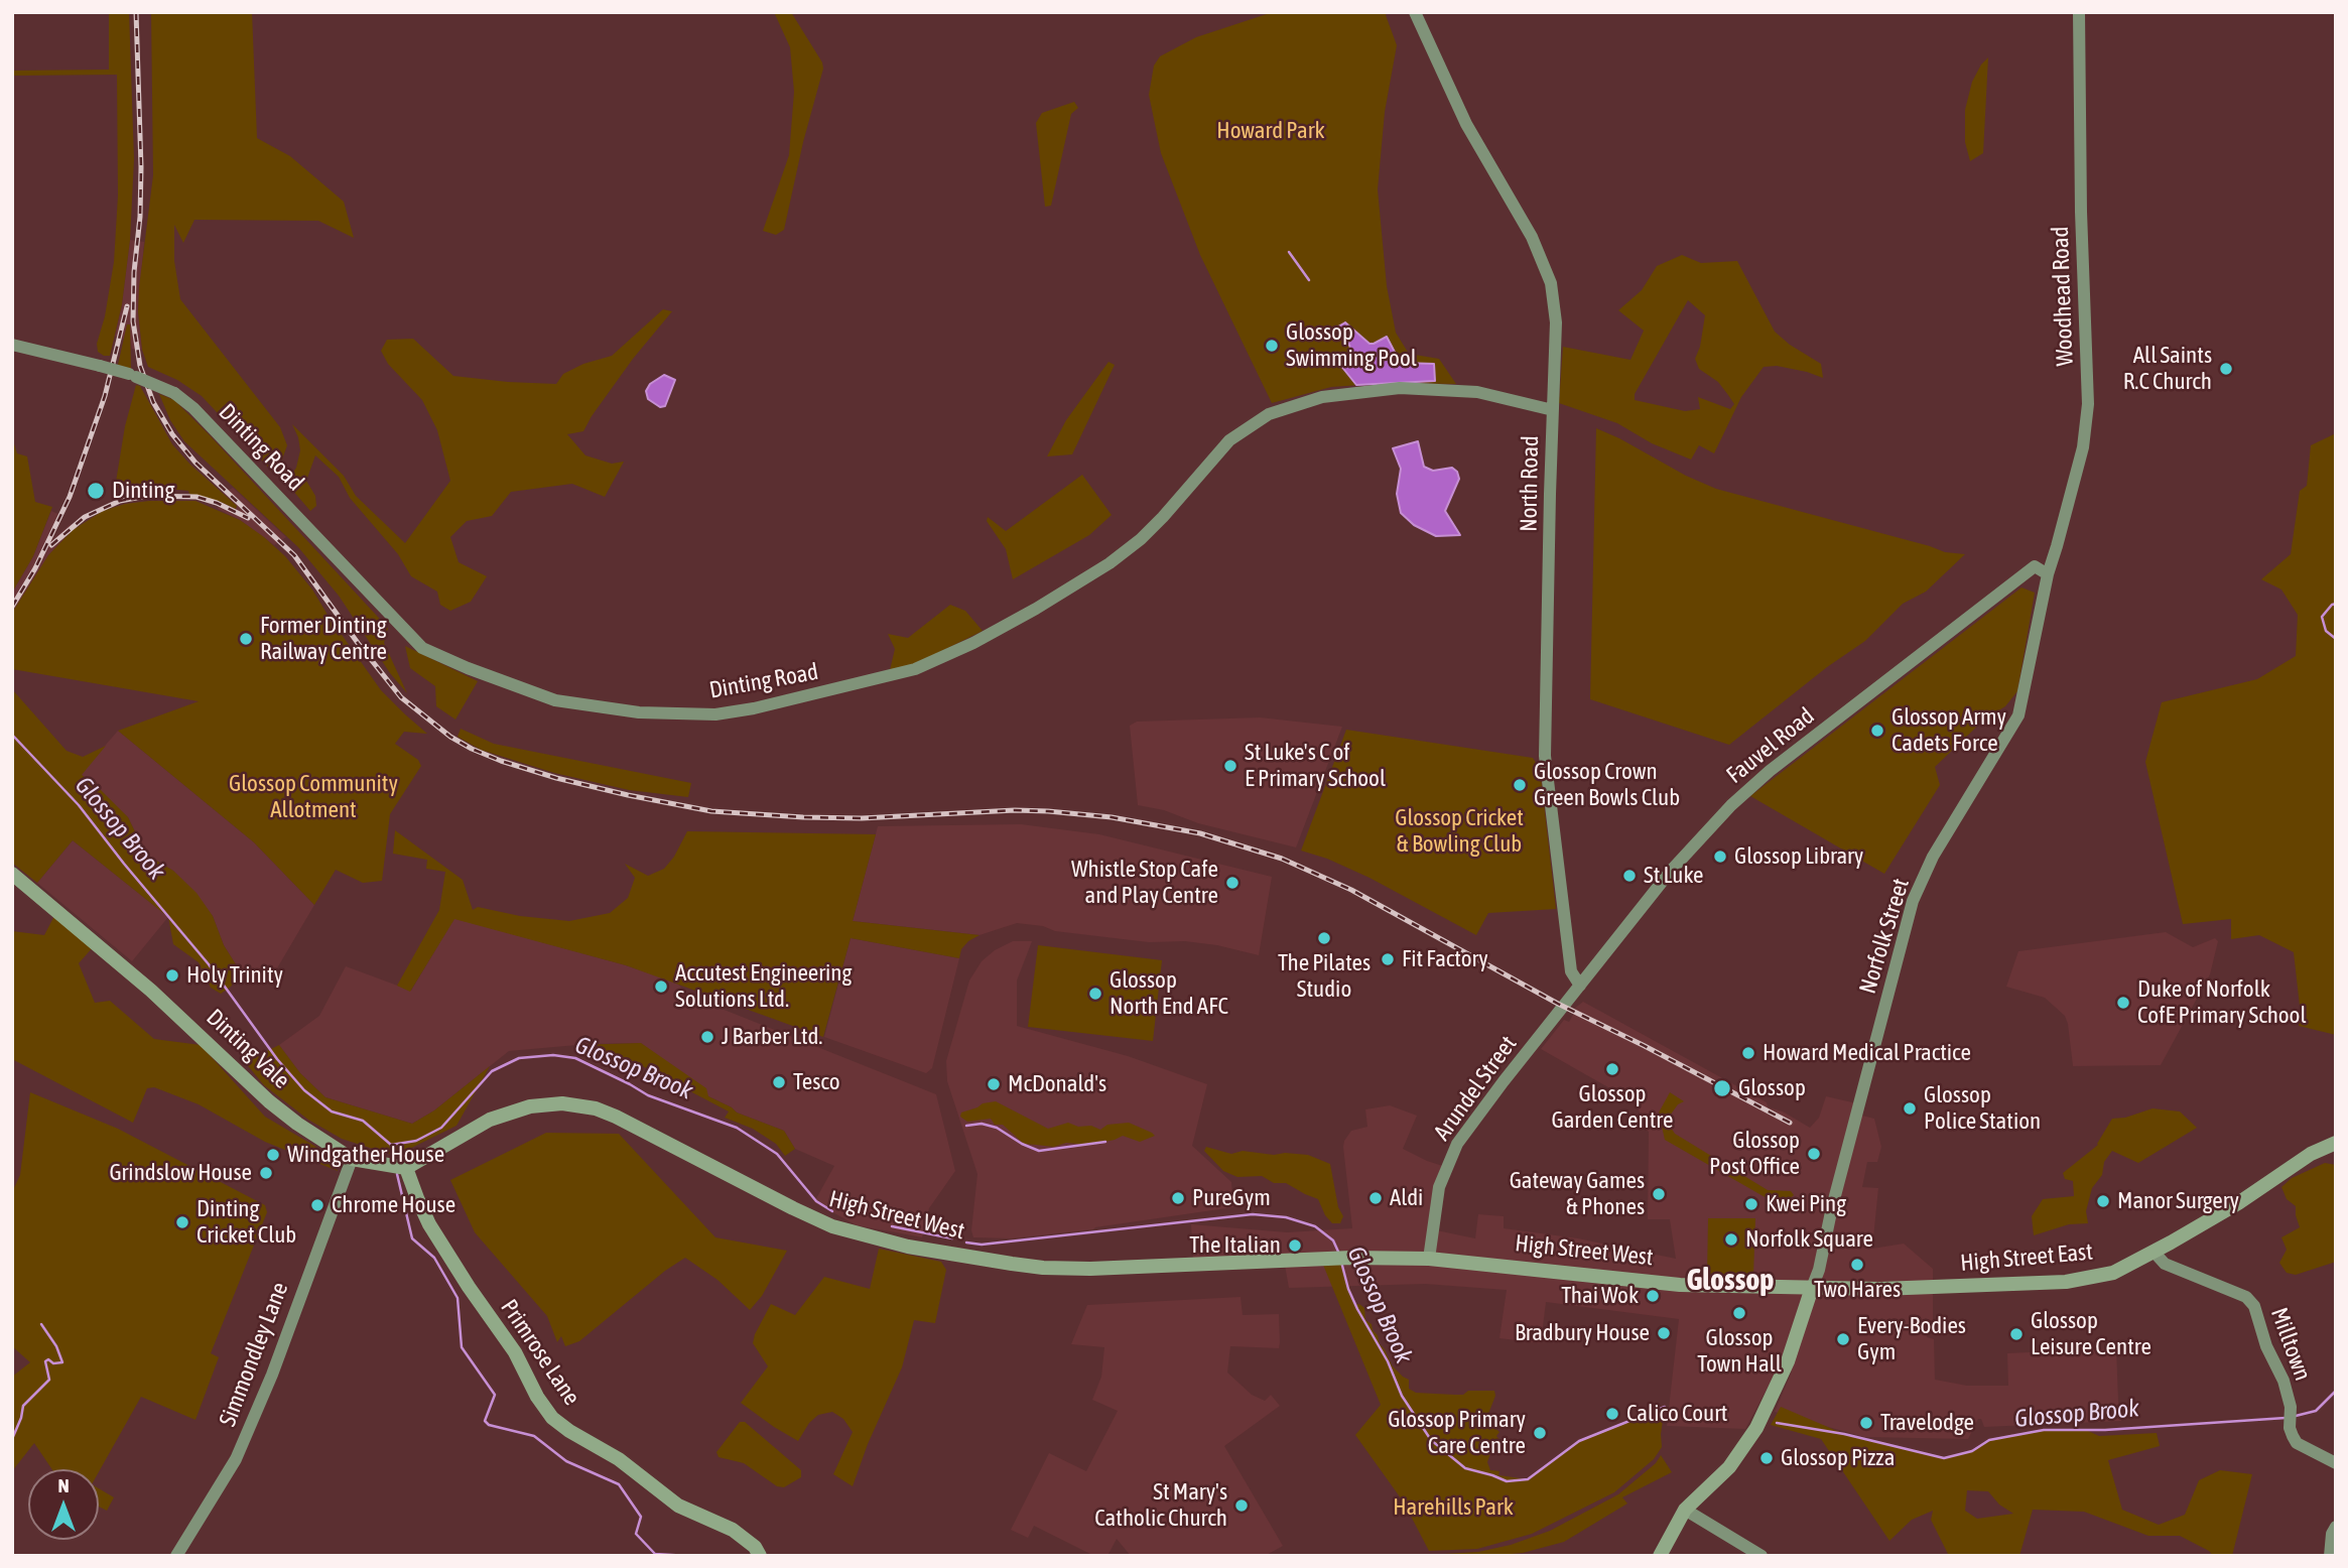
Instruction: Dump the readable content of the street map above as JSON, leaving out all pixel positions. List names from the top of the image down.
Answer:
{
  "streets": {
    "main road": [
      "Dinting Vale",
      "High Street West",
      "High Street East",
      "Primrose Lane"
    ],
    "street": [
      "Woodhead Road",
      "Dinting Road",
      "North Road",
      "Fauvel Road",
      "Norfolk Street",
      "Arundel Street",
      "Milltown",
      "Simmondley Lane"
    ]
  },
  "crossings": [
    ["Woodhead Road", "Fauvel Road"],
    ["Woodhead Road", "Norfolk Street"],
    ["Dinting Road", "North Road"],
    ["North Road", "Fauvel Road"],
    ["North Road", "Arundel Street"],
    ["Fauvel Road", "Norfolk Street"],
    ["Fauvel Road", "Arundel Street"],
    ["Norfolk Street", "High Street West"],
    ["Norfolk Street", "High Street East"],
    ["Dinting Vale", "High Street West"],
    ["Dinting Vale", "Primrose Lane"],
    ["Dinting Vale", "Simmondley Lane"],
    ["Arundel Street", "High Street West"],
    ["High Street West", "High Street East"],
    ["High Street West", "Primrose Lane"],
    ["High Street East", "Milltown"]
  ],
  "districts": ["Glossop"],
  "water": ["Glossop Brook"],
  "parks": [
    "Howard Park",
    "Glossop Community Allotment",
    "Glossop Cricket & Bowling Club",
    "Harehills Park"
  ],
  "places": [
    "Glossop Swimming Pool",
    "All Saints R.C Church",
    "Dinting",
    "Former Dinting Railway Centre",
    "Glossop Army Cadets Force",
    "St Luke's C of E Primary School",
    "Glossop Crown Green Bowls Club",
    "Glossop Library",
    "St Luke",
    "Whistle Stop Cafe and Play Centre",
    "The Pilates Studio",
    "Fit Factory",
    "Holy Trinity",
    "Accutest Engineering Solutions Ltd.",
    "Glossop North End AFC",
    "Duke of Norfolk CofE Primary School",
    "J Barber Ltd.",
    "Howard Medical Practice",
    "Glossop Garden Centre",
    "Tesco",
    "McDonald's",
    "Glossop",
    "Glossop Police Station",
    "Glossop Post Office",
    "Windgather House",
    "Grindslow House",
    "Gateway Games & Phones",
    "PureGym",
    "Aldi",
    "Manor Surgery",
    "Kwei Ping",
    "Chrome House",
    "Dinting Cricket Club",
    "Norfolk Square",
    "The Italian",
    "Two Hares",
    "Thai Wok",
    "Glossop Town Hall",
    "Bradbury House",
    "Glossop Leisure Centre",
    "Every-Bodies Gym",
    "Calico Court",
    "Travelodge",
    "Glossop Primary Care Centre",
    "Glossop Pizza",
    "St Mary's Catholic Church"
  ],
  "north": "top"
}
